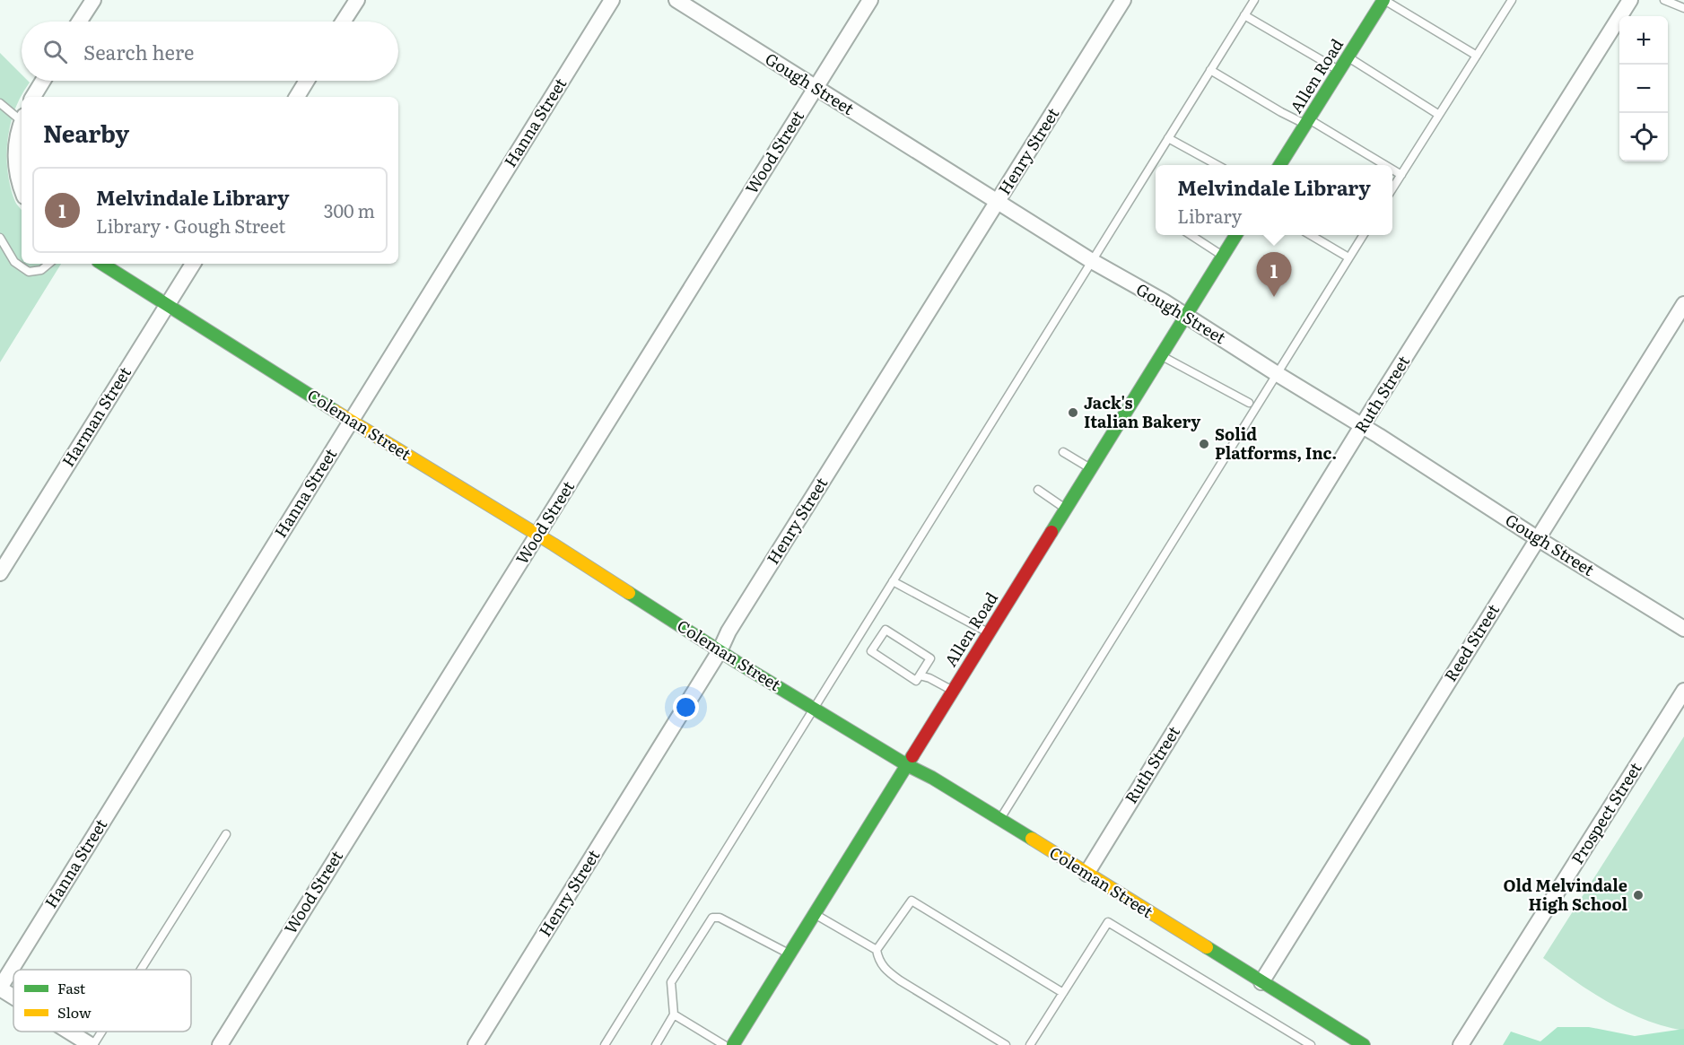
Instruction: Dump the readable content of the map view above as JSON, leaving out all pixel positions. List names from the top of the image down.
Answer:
{
  "streets": {
    "street": [
      "Allen Road",
      "Gough Street",
      "Hanna Street",
      "Henry Street",
      "Wood Street",
      "Ruth Street",
      "Harman Street",
      "Coleman Street",
      "Reed Street",
      "Prospect Street"
    ]
  },
  "crossings": [
    ["Allen Road", "Gough Street"],
    ["Allen Road", "Coleman Street"],
    ["Gough Street", "Henry Street"],
    ["Gough Street", "Wood Street"],
    ["Gough Street", "Ruth Street"],
    ["Gough Street", "Reed Street"],
    ["Hanna Street", "Coleman Street"],
    ["Henry Street", "Coleman Street"],
    ["Wood Street", "Coleman Street"],
    ["Ruth Street", "Coleman Street"],
    ["Harman Street", "Coleman Street"],
    ["Coleman Street", "Reed Street"]
  ],
  "places": ["Jack's Italian Bakery", "Solid Platforms, Inc.", "Old Melvindale High School"],
  "legend": ["Fast", "Slow"],
  "page": {
    "map_buttons": ["+", "−"],
    "search": "Search here",
    "heading": "Nearby",
    "popup": ["Melvindale Library", "Library"],
    "list": [
      {
        "mark": "1",
        "name": "Melvindale Library",
        "note": "Library · Gough Street",
        "value": "300 m"
      }
    ],
    "pins": "1"
  }
}
